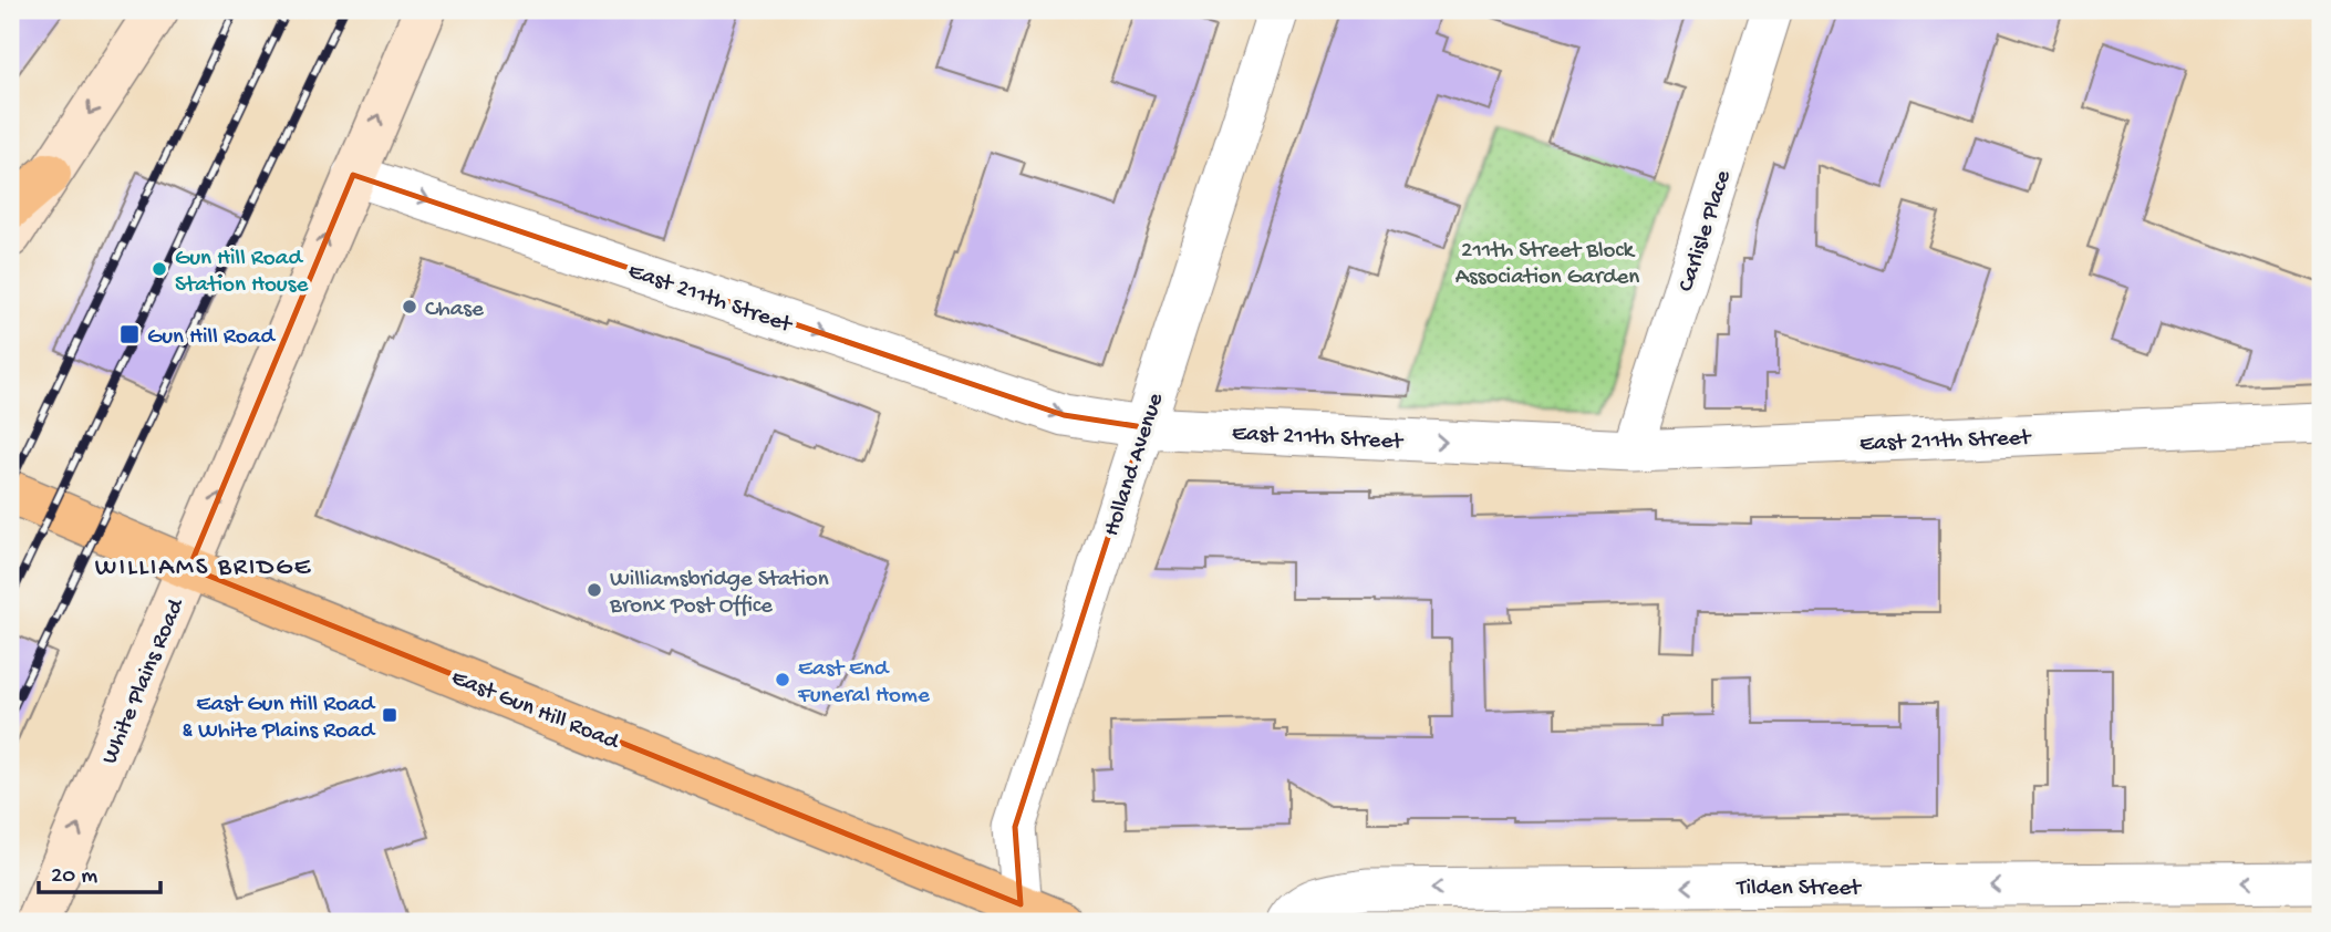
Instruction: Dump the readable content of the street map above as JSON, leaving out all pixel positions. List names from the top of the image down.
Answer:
{
  "streets": {
    "main road": ["White Plains Road", "East Gun Hill Road"],
    "street": [
      "Carlisle Place",
      "East 211th Street",
      "Holland Avenue",
      "Tilden Street"
    ]
  },
  "crossings": [
    ["Carlisle Place", "East 211th Street"],
    ["East 211th Street", "Holland Avenue"],
    ["East 211th Street", "White Plains Road"],
    ["Holland Avenue", "East Gun Hill Road"],
    ["White Plains Road", "East Gun Hill Road"]
  ],
  "one_way": ["East 211th Street", "White Plains Road", "Tilden Street"],
  "districts": ["WILLIAMS BRIDGE"],
  "parks": ["211th Street Block Association Garden"],
  "places": {
    "other": [
      "Gun Hill Road Station House",
      "Chase",
      "Williamsbridge Station Bronx Post Office",
      "East End Funeral Home"
    ],
    "transit": ["Gun Hill Road", "East Gun Hill Road & White Plains Road"]
  },
  "scale_bar": "20 m"
}
